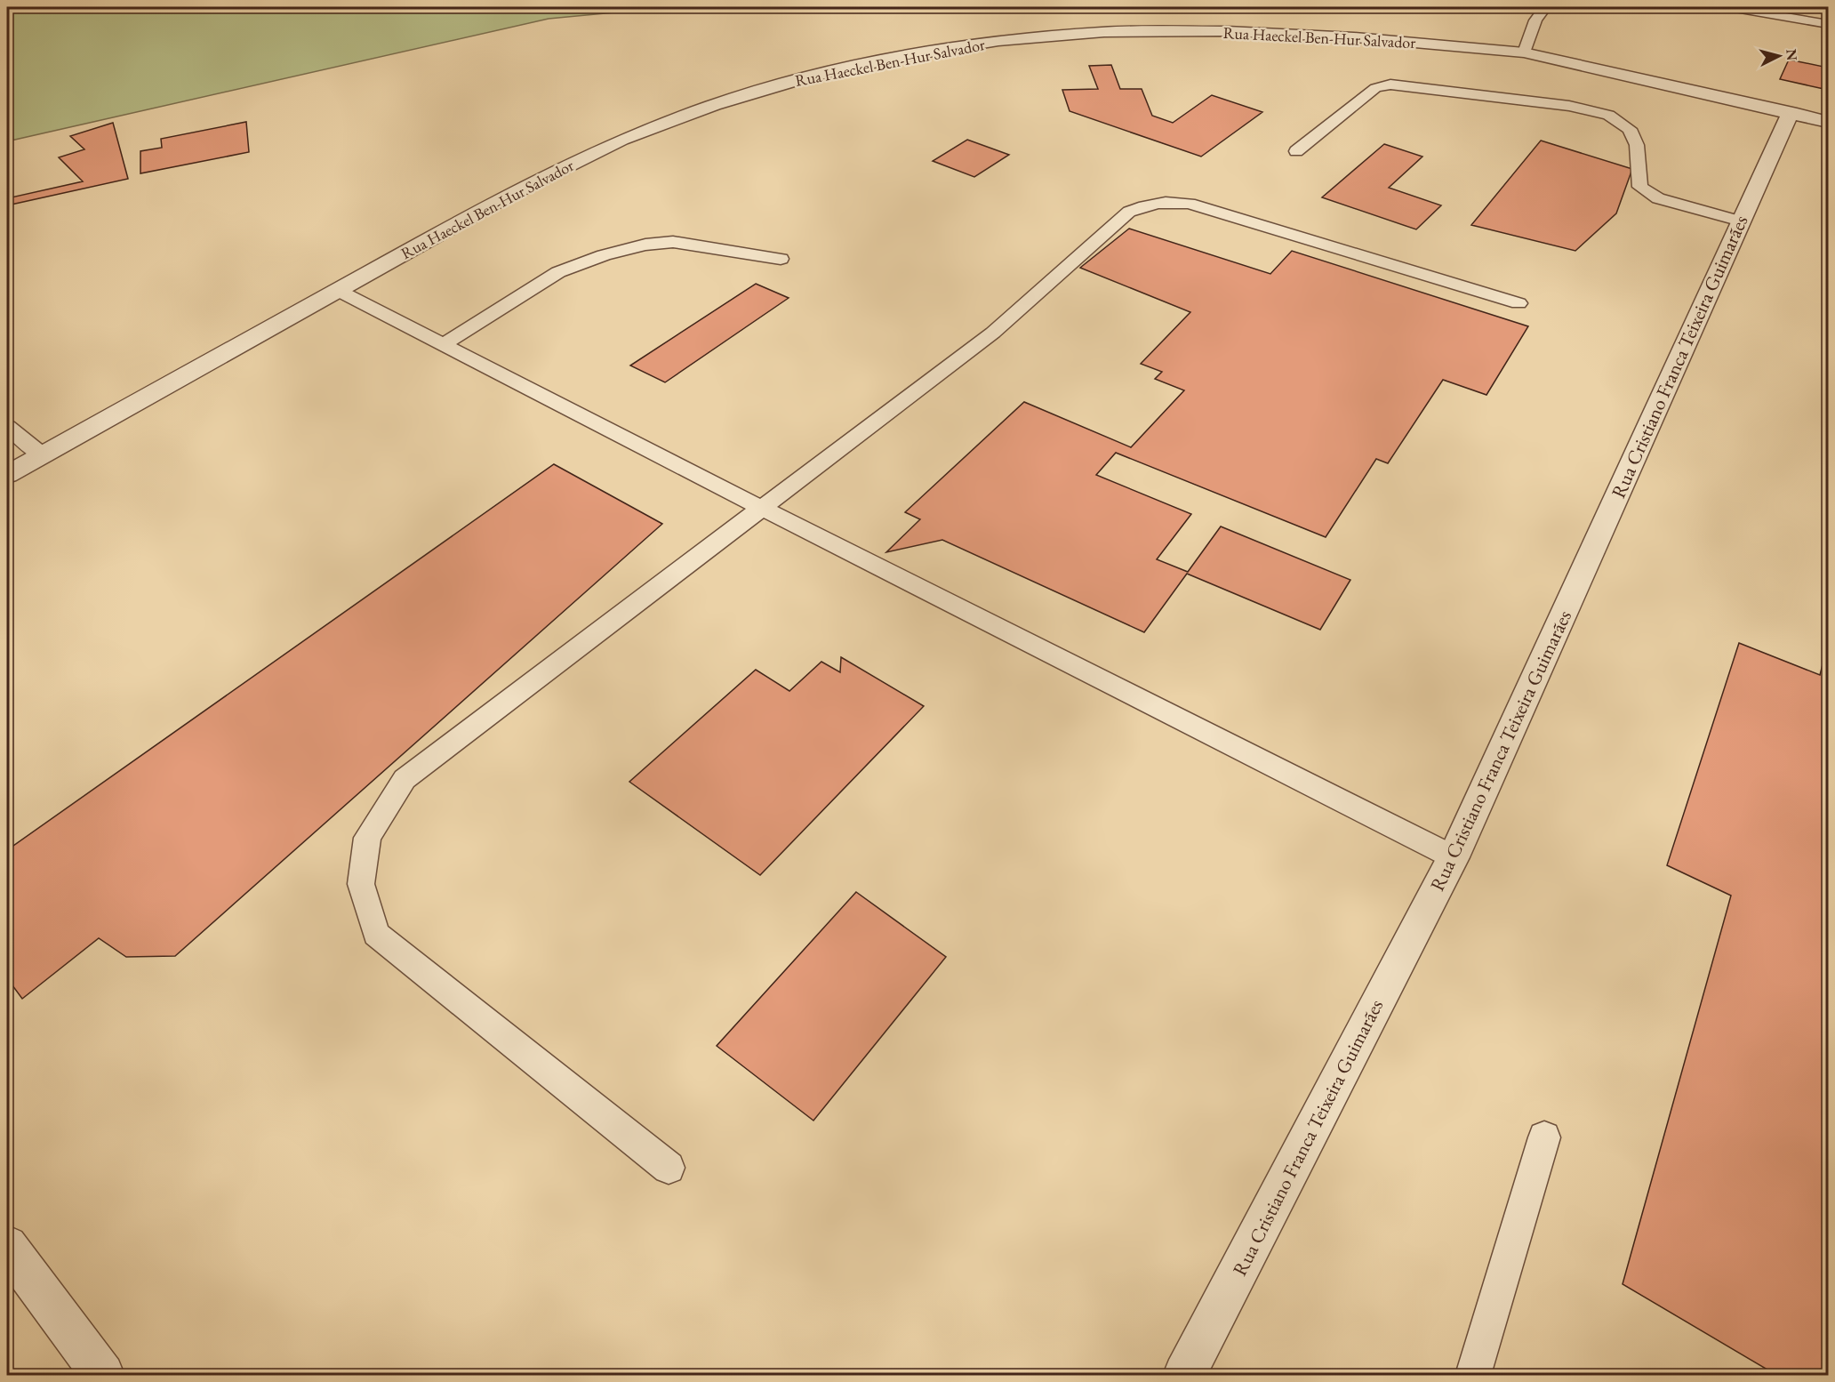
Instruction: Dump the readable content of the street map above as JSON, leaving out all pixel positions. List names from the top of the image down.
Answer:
{
  "streets": {
    "street": ["Rua Haeckel Ben-Hur Salvador", "Rua Cristiano Franca Teixeira Guimarães"]
  },
  "crossings": [
    ["Rua Haeckel Ben-Hur Salvador", "Rua Cristiano Franca Teixeira Guimarães"]
  ],
  "north": "right"
}
